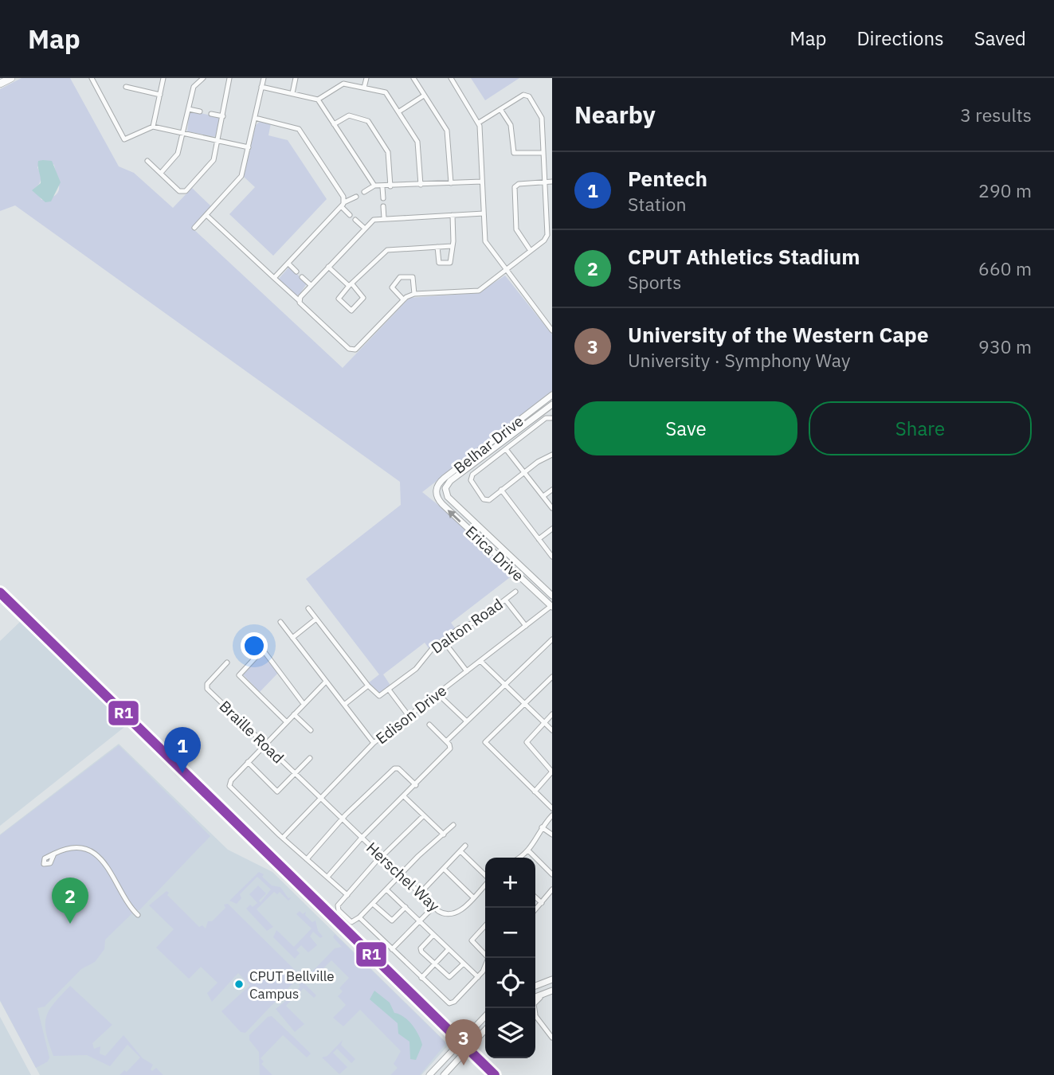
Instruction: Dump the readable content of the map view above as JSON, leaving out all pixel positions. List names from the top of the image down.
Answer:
{
  "streets": {
    "main road": ["Belhar Drive", "Erica Drive"],
    "street": [
      "Dalton Road",
      "Edison Drive",
      "Braille Road",
      "Herschel Way"
    ]
  },
  "crossings": [
    ["Belhar Drive", "Erica Drive"],
    ["Erica Drive", "Edison Drive"],
    ["Edison Drive", "Braille Road"],
    ["Edison Drive", "Herschel Way"],
    ["Braille Road", "Herschel Way"]
  ],
  "places": ["CPUT Bellville Campus"],
  "lines": ["transit line R1"],
  "page": {
    "header": "Map",
    "nav": ["Map", "Directions", "Saved"],
    "heading": ["Nearby", "3 results"],
    "list": [
      {
        "mark": "1",
        "name": "Pentech",
        "note": "Station",
        "value": "290 m"
      },
      {
        "mark": "2",
        "name": "CPUT Athletics Stadium",
        "note": "Sports",
        "value": "660 m"
      },
      {
        "mark": "3",
        "name": "University of the Western Cape",
        "note": "University · Symphony Way",
        "value": "930 m"
      }
    ],
    "buttons": ["Save", "Share"],
    "pins": ["1", "2", "3"],
    "map_buttons": ["+", "−"]
  }
}
